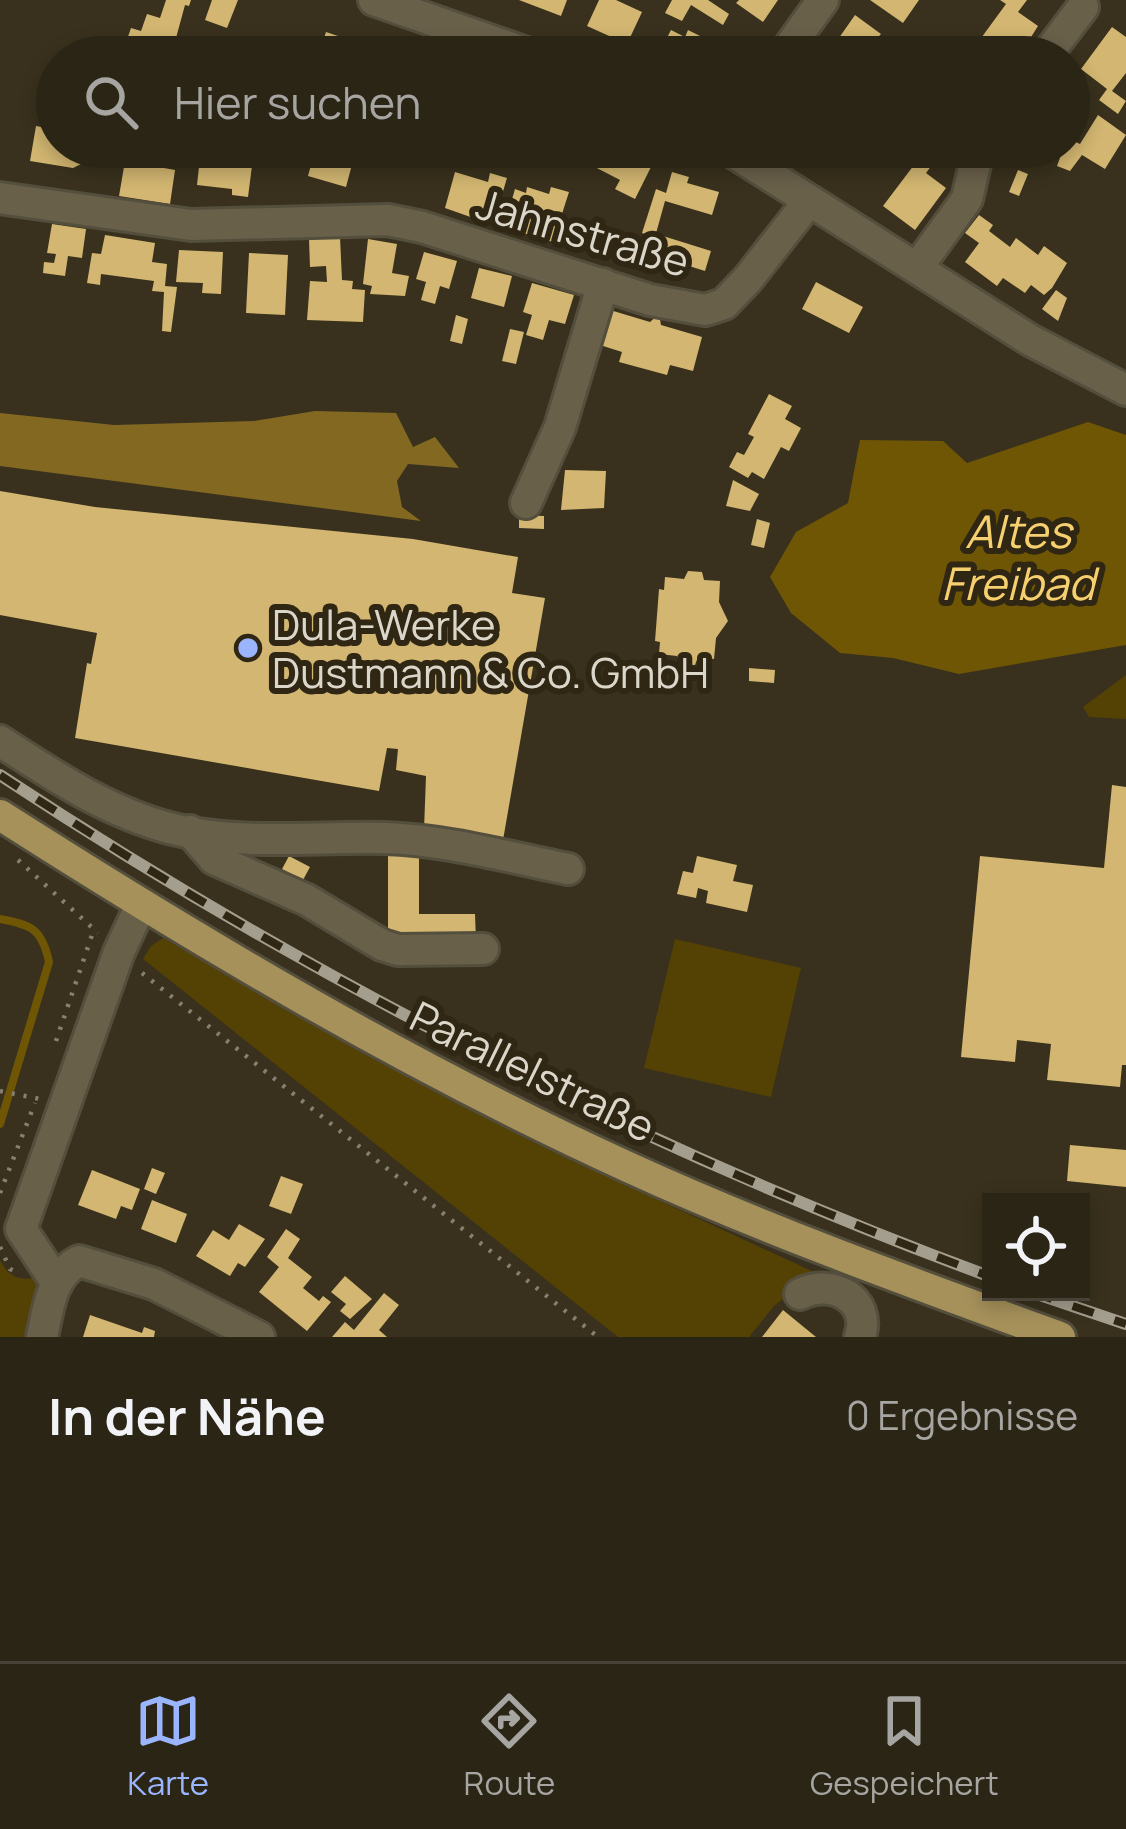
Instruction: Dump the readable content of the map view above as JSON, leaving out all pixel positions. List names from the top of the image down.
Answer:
{
  "streets": {
    "main road": ["Parallelstraße"],
    "street": ["Jahnstraße"]
  },
  "water": ["Altes Freibad"],
  "places": ["Dula-Werke Dustmann & Co. GmbH"],
  "page": {
    "search": "Hier suchen",
    "heading": ["In der Nähe", "0 Ergebnisse"],
    "nav": ["Karte", "Route", "Gespeichert"]
  }
}
